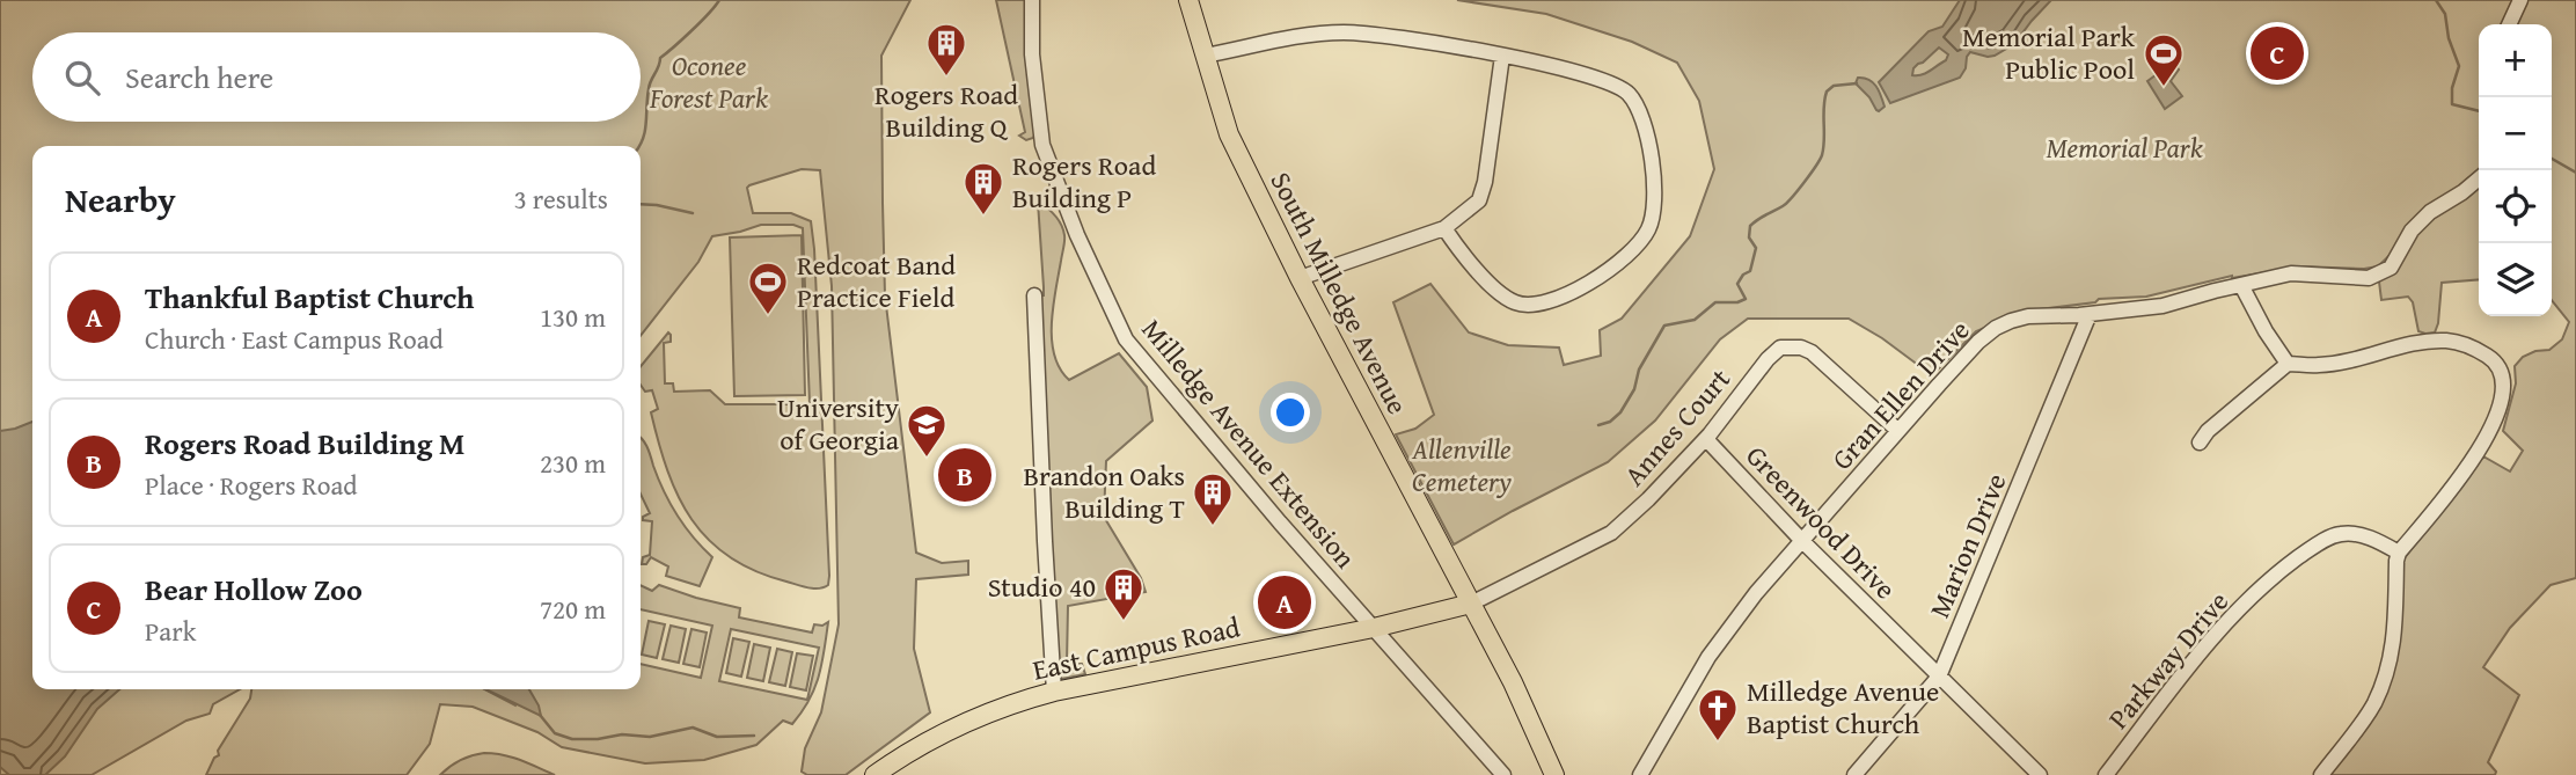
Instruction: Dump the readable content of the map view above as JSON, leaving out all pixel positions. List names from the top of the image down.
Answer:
{
  "streets": {
    "main road": ["South Milledge Avenue", "East Campus Road"],
    "street": [
      "Gran Ellen Drive",
      "Annes Court",
      "Milledge Avenue Extension",
      "Greenwood Drive",
      "Marion Drive",
      "Parkway Drive"
    ]
  },
  "crossings": [
    ["South Milledge Avenue", "Annes Court"],
    ["South Milledge Avenue", "East Campus Road"],
    ["Gran Ellen Drive", "Annes Court"],
    ["Gran Ellen Drive", "Greenwood Drive"],
    ["Gran Ellen Drive", "Marion Drive"],
    ["Annes Court", "Greenwood Drive"],
    ["Annes Court", "East Campus Road"],
    ["Milledge Avenue Extension", "East Campus Road"],
    ["Greenwood Drive", "Marion Drive"]
  ],
  "parks": ["Oconee Forest Park", "Memorial Park", "Allenville Cemetery"],
  "places": {
    "building": [
      "Rogers Road Building Q",
      "Rogers Road Building P",
      "Brandon Oaks Building T",
      "Studio 40"
    ],
    "sports": ["Memorial Park Public Pool", "Redcoat Band Practice Field"],
    "school or university": ["University of Georgia"],
    "church": ["Milledge Avenue Baptist Church"]
  },
  "page": {
    "pins": ["C", "B", "A"],
    "map_buttons": ["+", "−"],
    "search": "Search here",
    "heading": ["Nearby", "3 results"],
    "list": [
      {
        "mark": "A",
        "name": "Thankful Baptist Church",
        "note": "Church · East Campus Road",
        "value": "130 m"
      },
      {
        "mark": "B",
        "name": "Rogers Road Building M",
        "note": "Place · Rogers Road",
        "value": "230 m"
      },
      {
        "mark": "C",
        "name": "Bear Hollow Zoo",
        "note": "Park",
        "value": "720 m"
      }
    ]
  }
}
